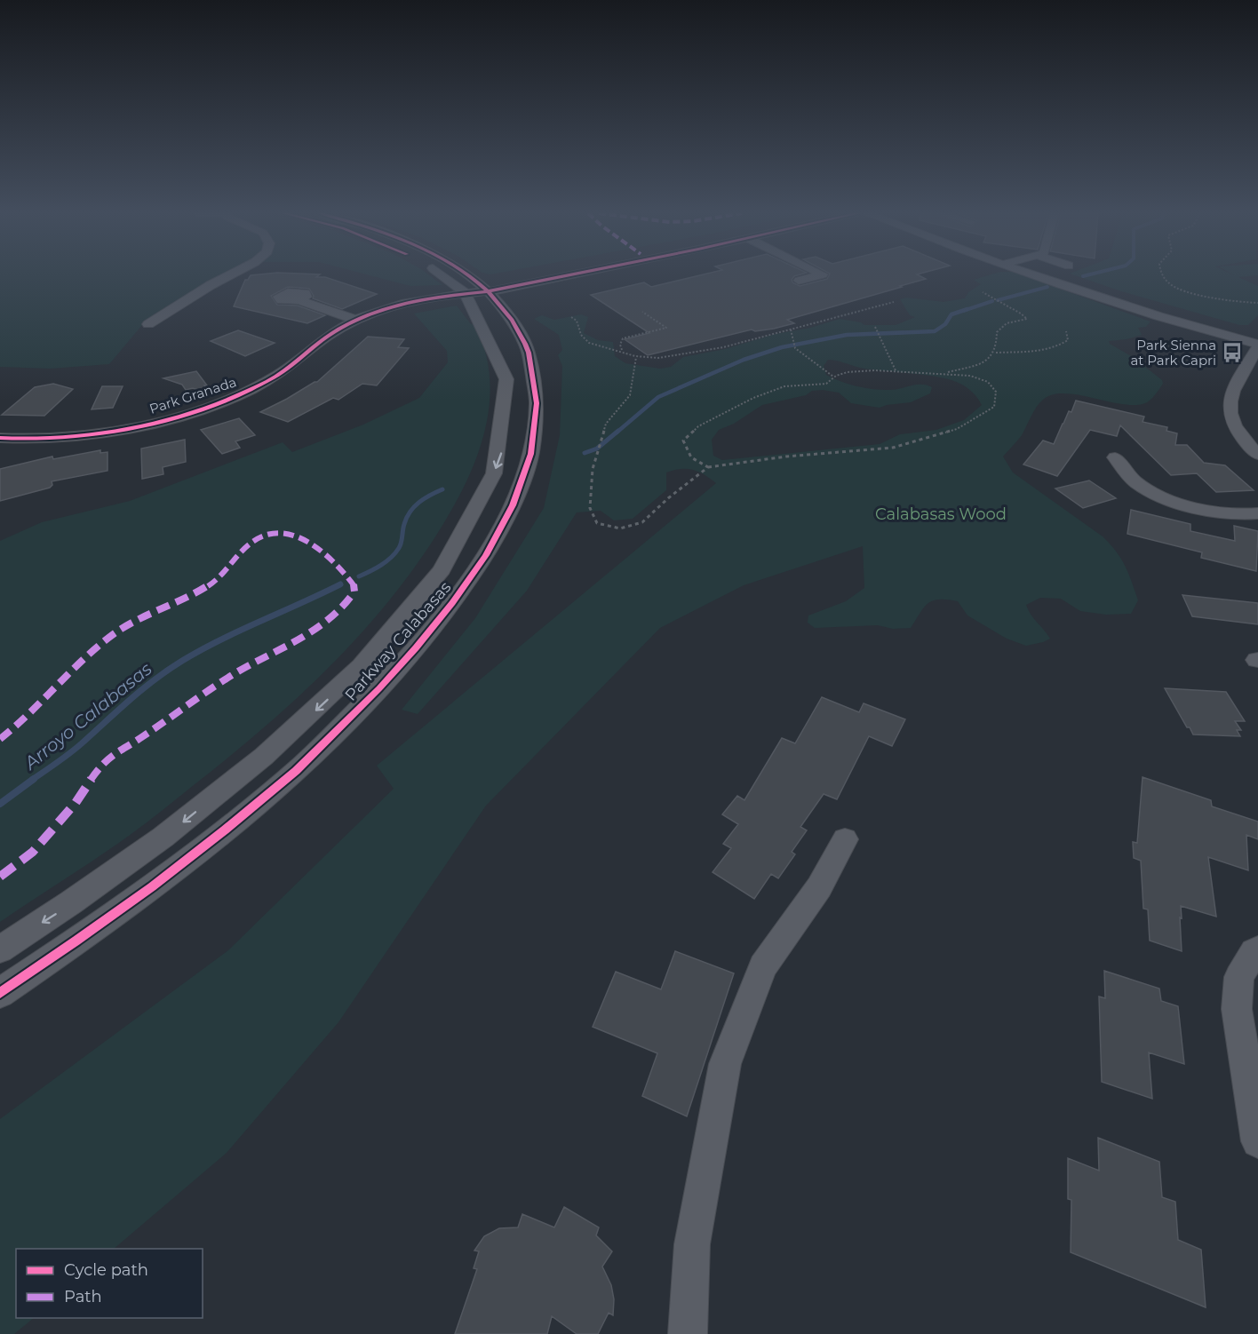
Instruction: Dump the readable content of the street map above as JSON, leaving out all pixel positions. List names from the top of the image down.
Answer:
{
  "streets": {
    "street": ["Park Granada", "Parkway Calabasas"]
  },
  "crossings": [
    ["Park Granada", "Parkway Calabasas"]
  ],
  "one_way": ["Parkway Calabasas"],
  "water": ["Arroyo Calabasas"],
  "parks": ["Calabasas Wood"],
  "places": {
    "bus stop": ["Park Sienna at Park Capri"]
  },
  "legend": ["Cycle path", "Path"]
}
